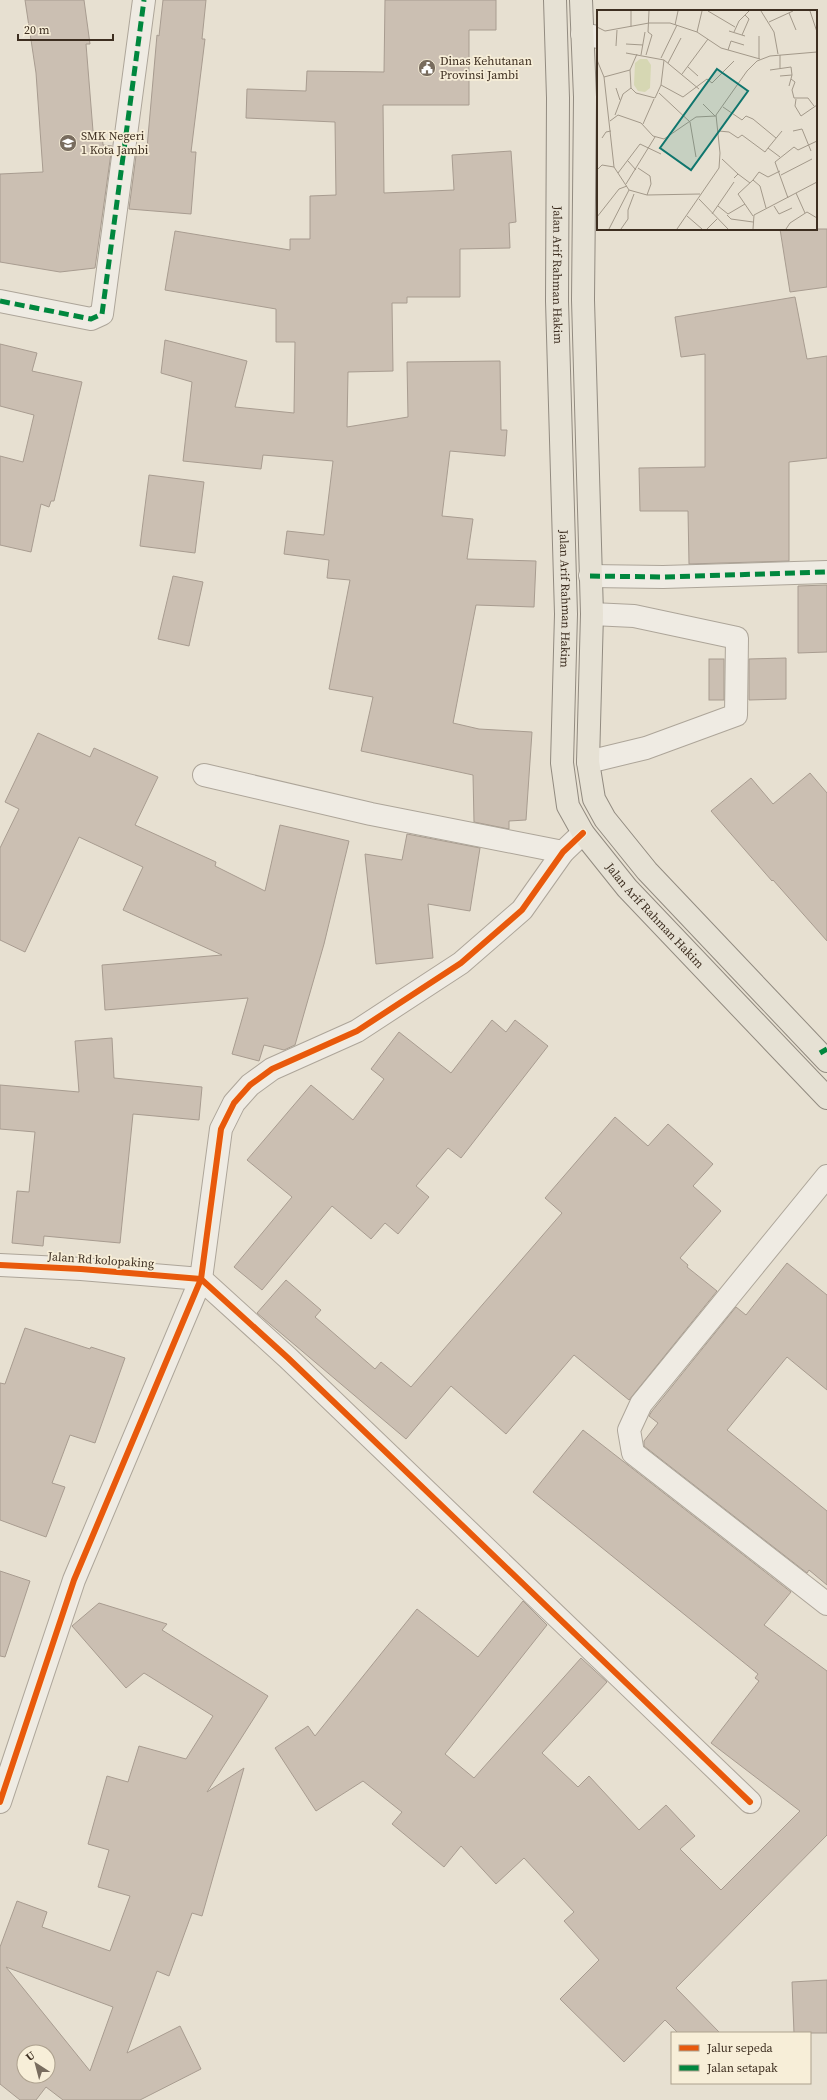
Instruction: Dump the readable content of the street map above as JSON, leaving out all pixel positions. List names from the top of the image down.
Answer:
{
  "streets": {
    "main road": ["Jalan Arif Rahman Hakim"],
    "street": ["Jalan Rd kolopaking"]
  },
  "places": {
    "public building": ["Dinas Kehutanan Provinsi Jambi"],
    "school or university": ["SMK Negeri 1 Kota Jambi"]
  },
  "legend": ["Jalur sepeda", "Jalan setapak"],
  "scale_bar": "20 m",
  "north": "top left"
}
